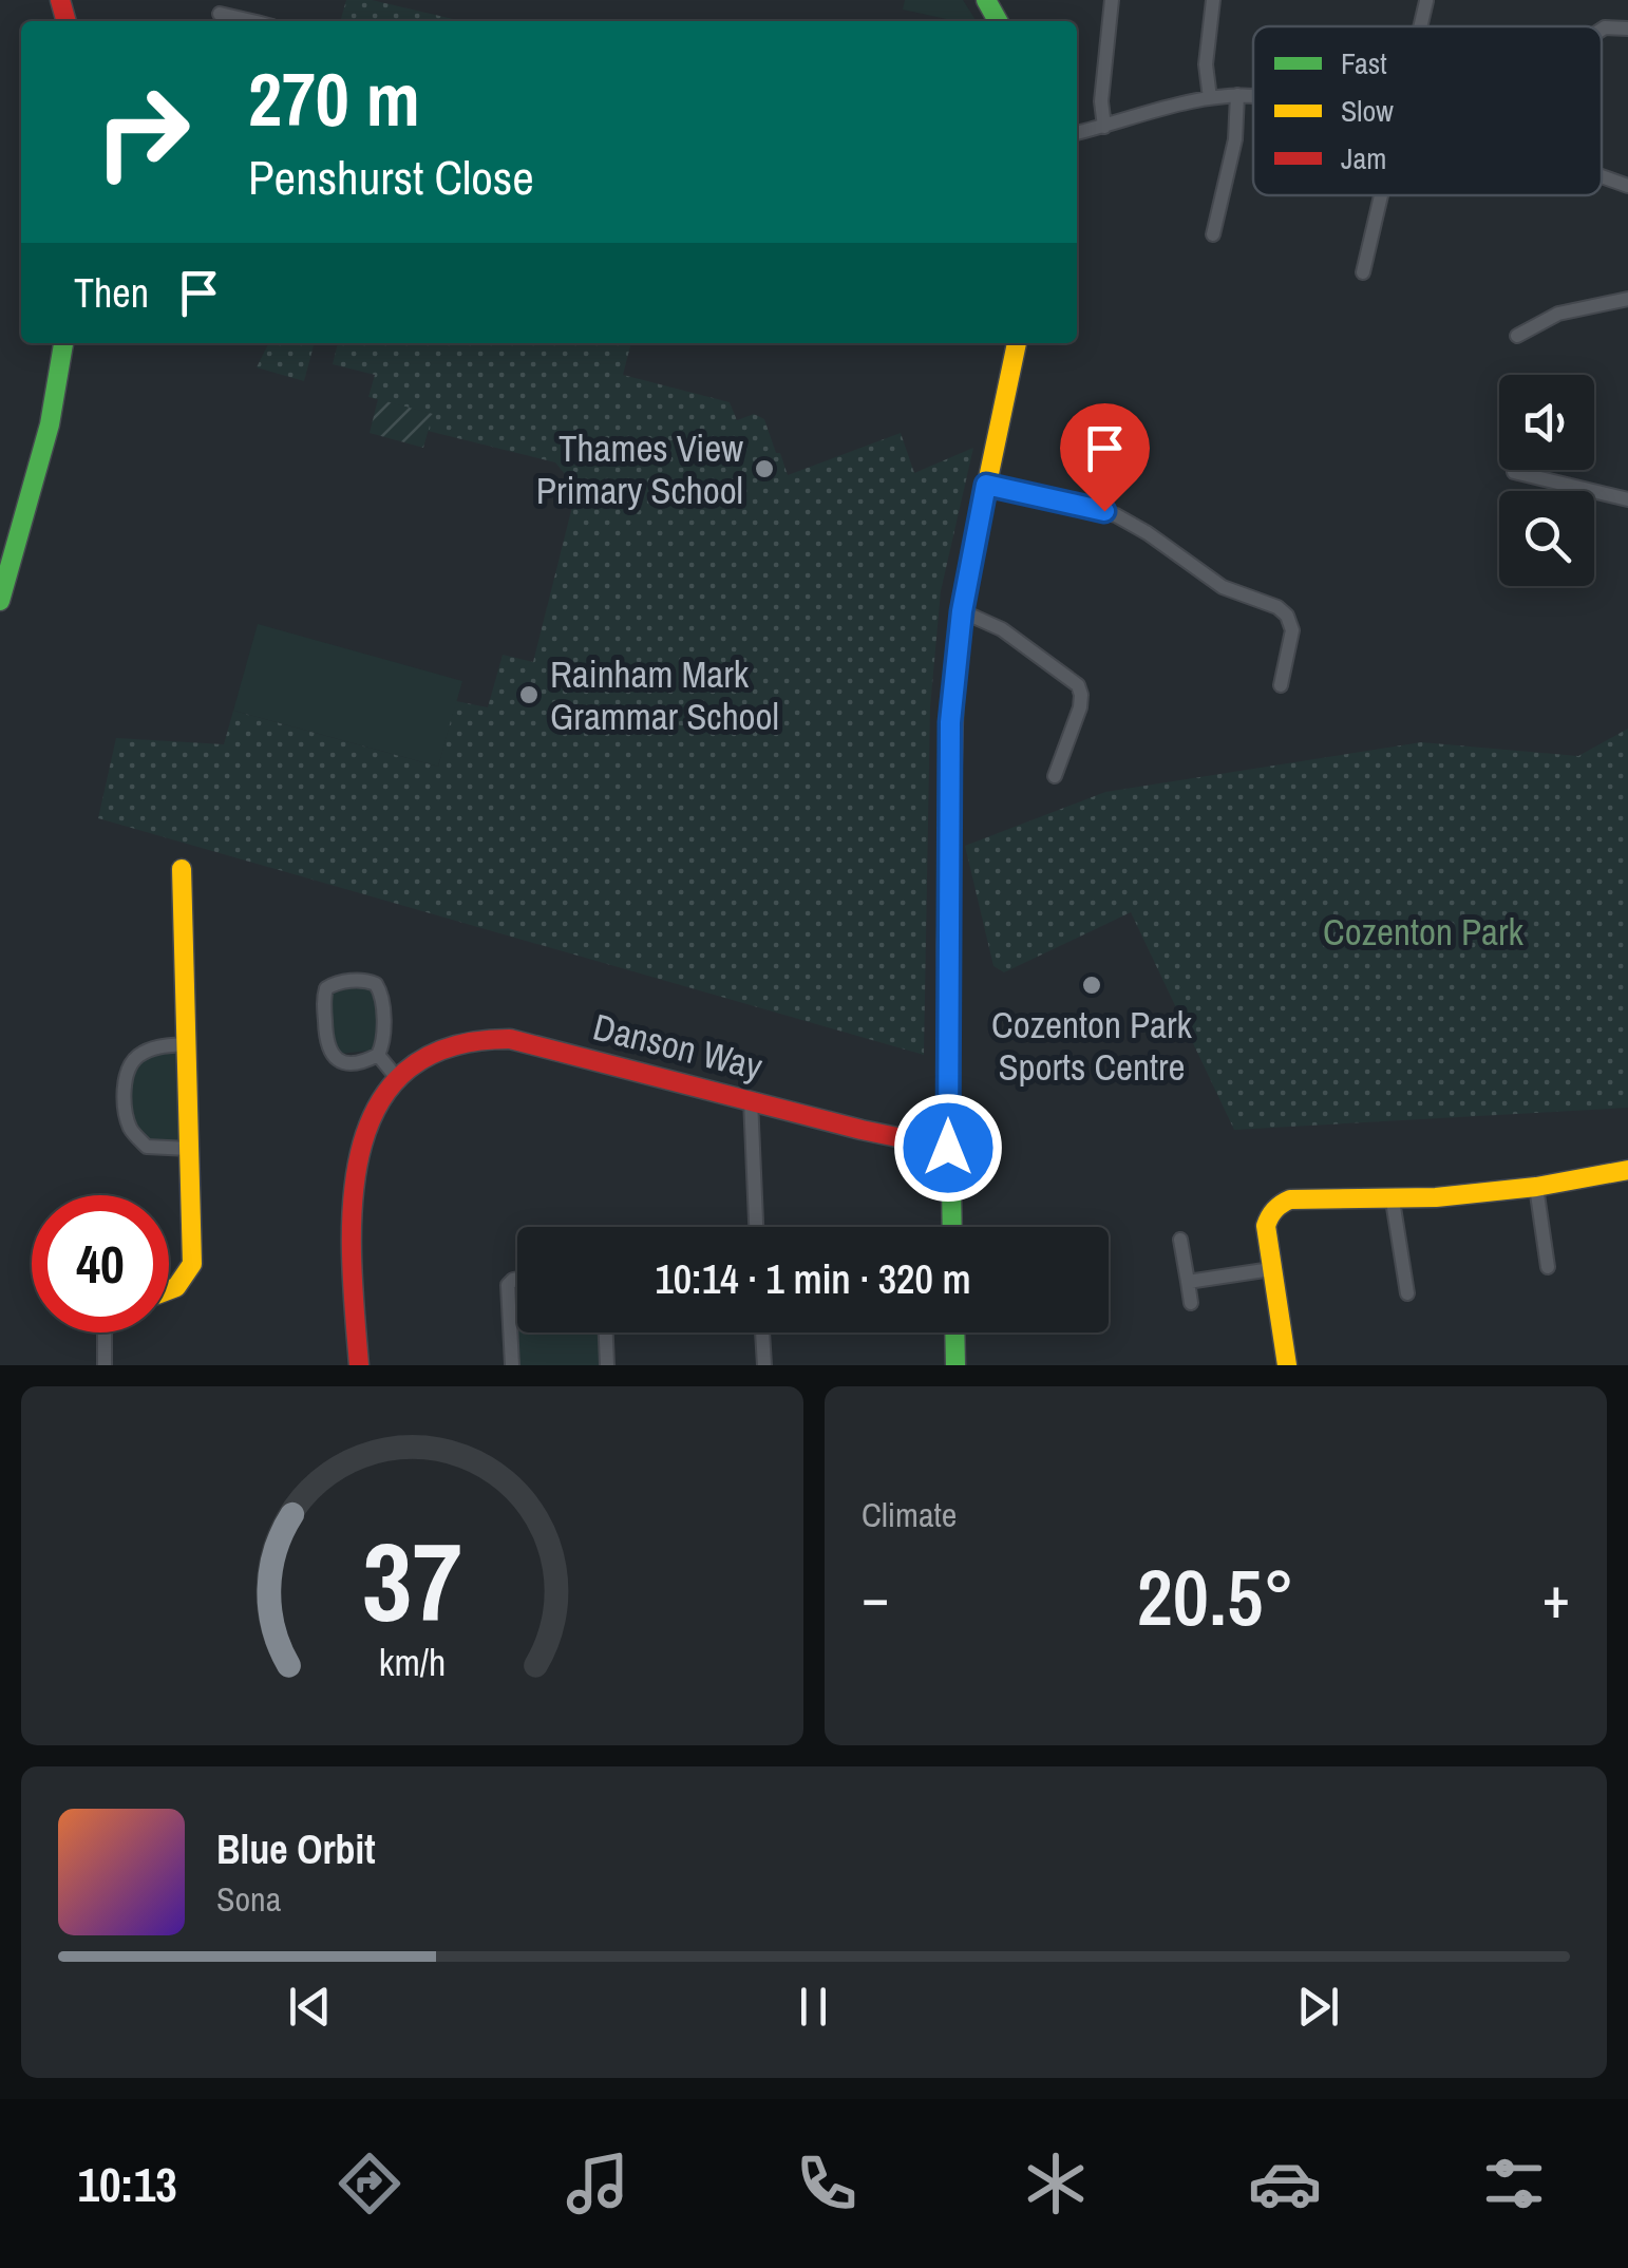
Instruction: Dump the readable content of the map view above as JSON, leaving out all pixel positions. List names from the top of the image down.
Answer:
{
  "streets": {
    "street": ["Danson Way"]
  },
  "parks": ["Cozenton Park"],
  "places": ["Thames View Primary School", "Rainham Mark Grammar School", "Cozenton Park Sports Centre"],
  "legend": ["Fast", "Slow", "Jam"],
  "page": {
    "turn": ["270 m", "Penshurst Close"],
    "then": "Then",
    "limit": "40",
    "trip": "10:14 · 1 min · 320 m",
    "tile": "Climate",
    "heat": ["−", "20.5°", "+"],
    "song": ["Blue Orbit", "Sona"],
    "tabs": "10:13",
    "gauge": ["37", "km/h"]
  }
}
